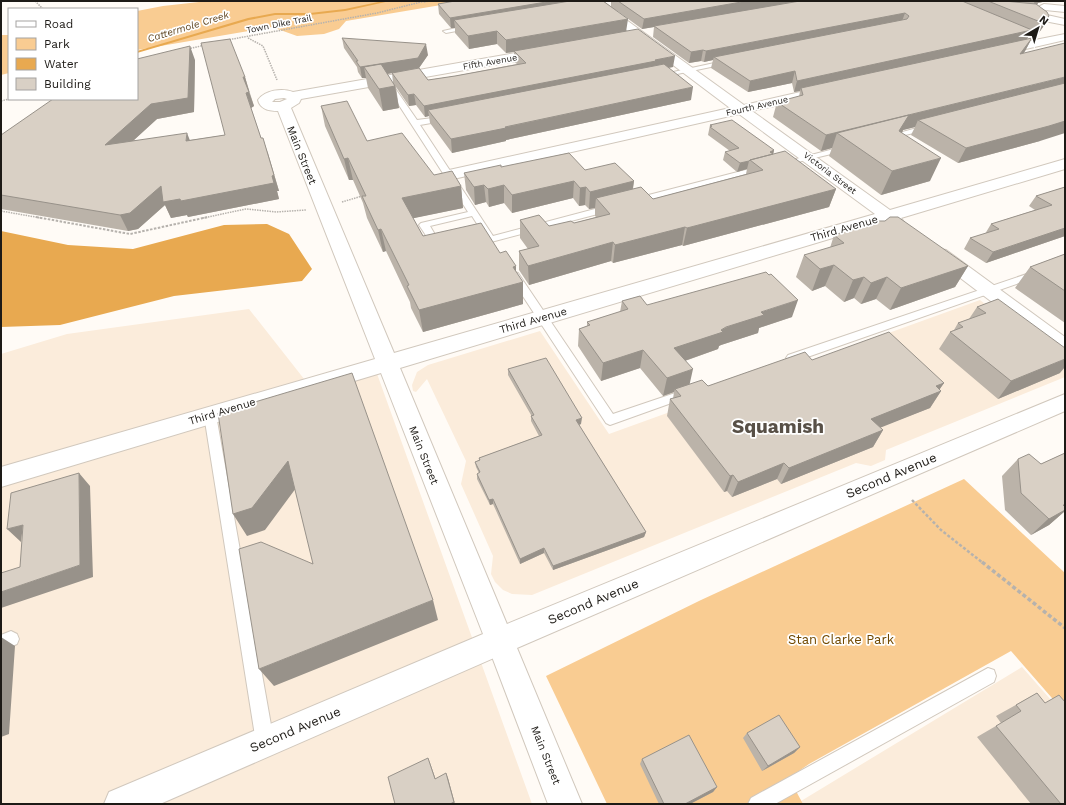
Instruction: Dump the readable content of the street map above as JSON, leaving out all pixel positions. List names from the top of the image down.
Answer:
{
  "streets": {
    "street": [
      "Fifth Avenue",
      "Fourth Avenue",
      "Main Street",
      "Victoria Street",
      "Third Avenue",
      "Second Avenue"
    ],
    "path": ["Town Dike Trail"]
  },
  "crossings": [
    ["Fifth Avenue", "Main Street"],
    ["Fourth Avenue", "Victoria Street"],
    ["Main Street", "Third Avenue"],
    ["Main Street", "Second Avenue"],
    ["Victoria Street", "Third Avenue"]
  ],
  "districts": ["Squamish"],
  "water": ["Cattermole Creek"],
  "parks": ["Stan Clarke Park"],
  "legend": [
    "Road",
    "Park",
    "Water",
    "Building"
  ],
  "north": "top right"
}
